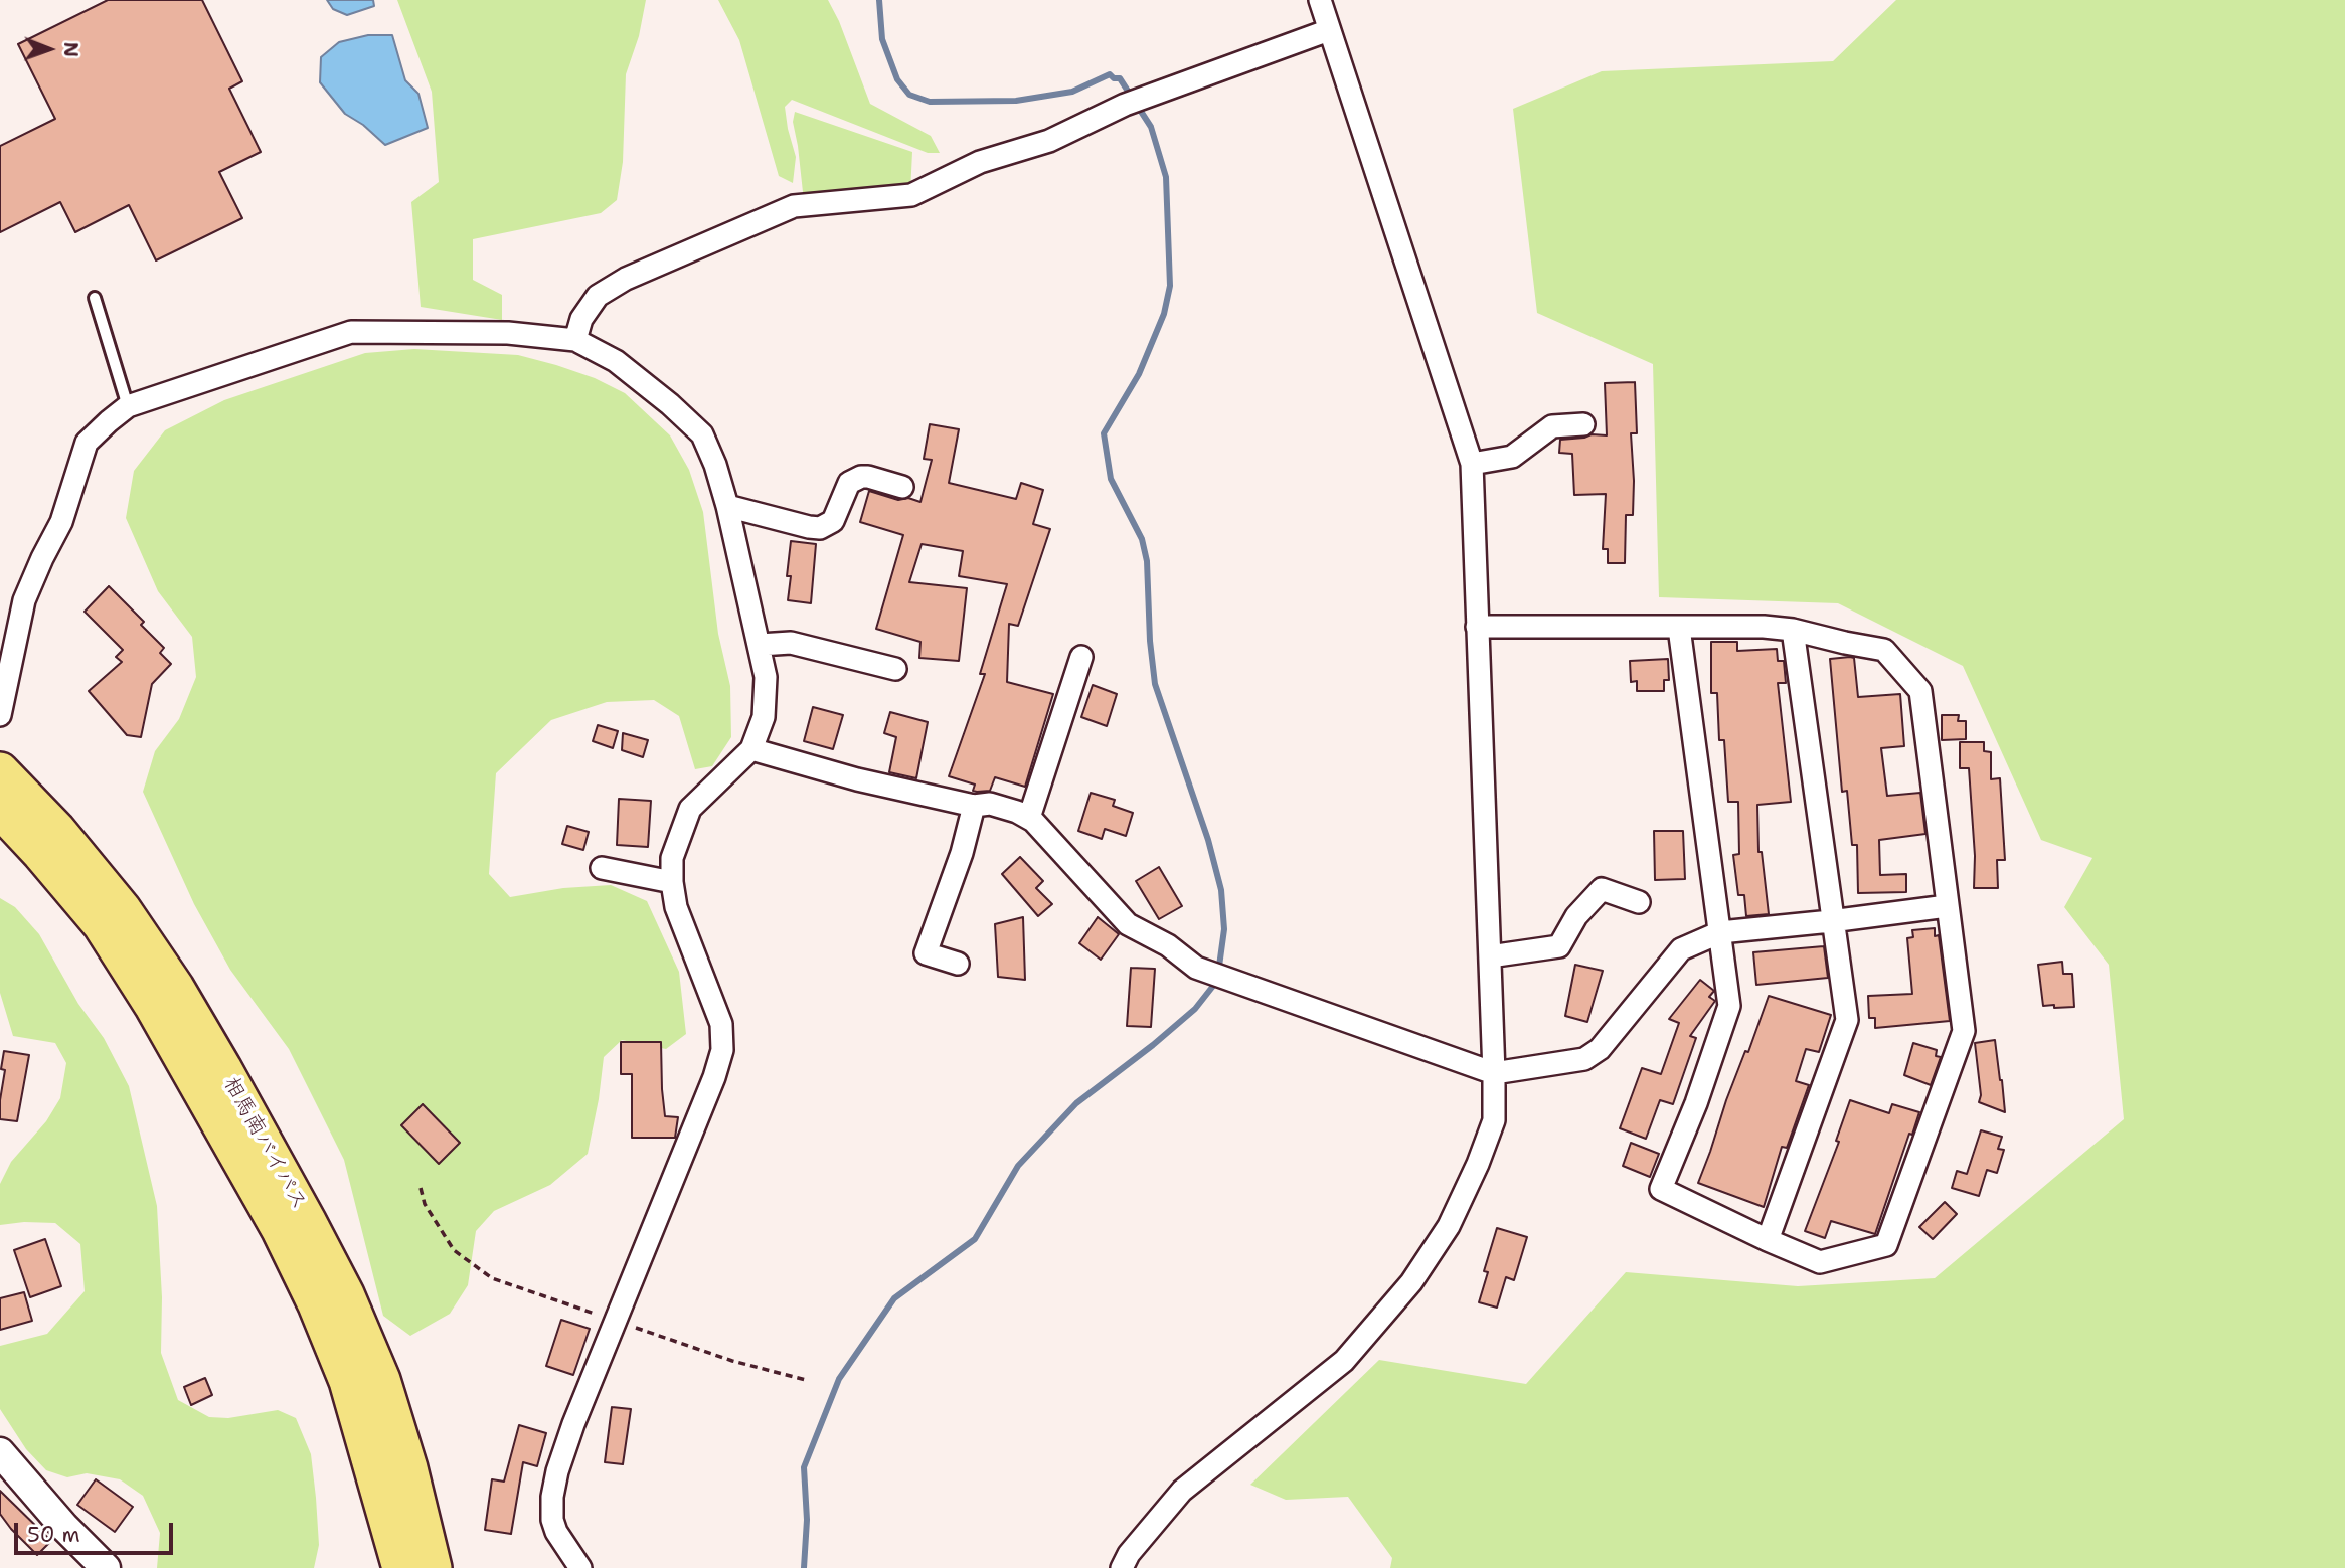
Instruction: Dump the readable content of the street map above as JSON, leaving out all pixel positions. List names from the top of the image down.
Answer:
{
  "streets": {
    "highway": ["相馬南バイパス"]
  },
  "scale_bar": "50 m",
  "north": "right"
}
